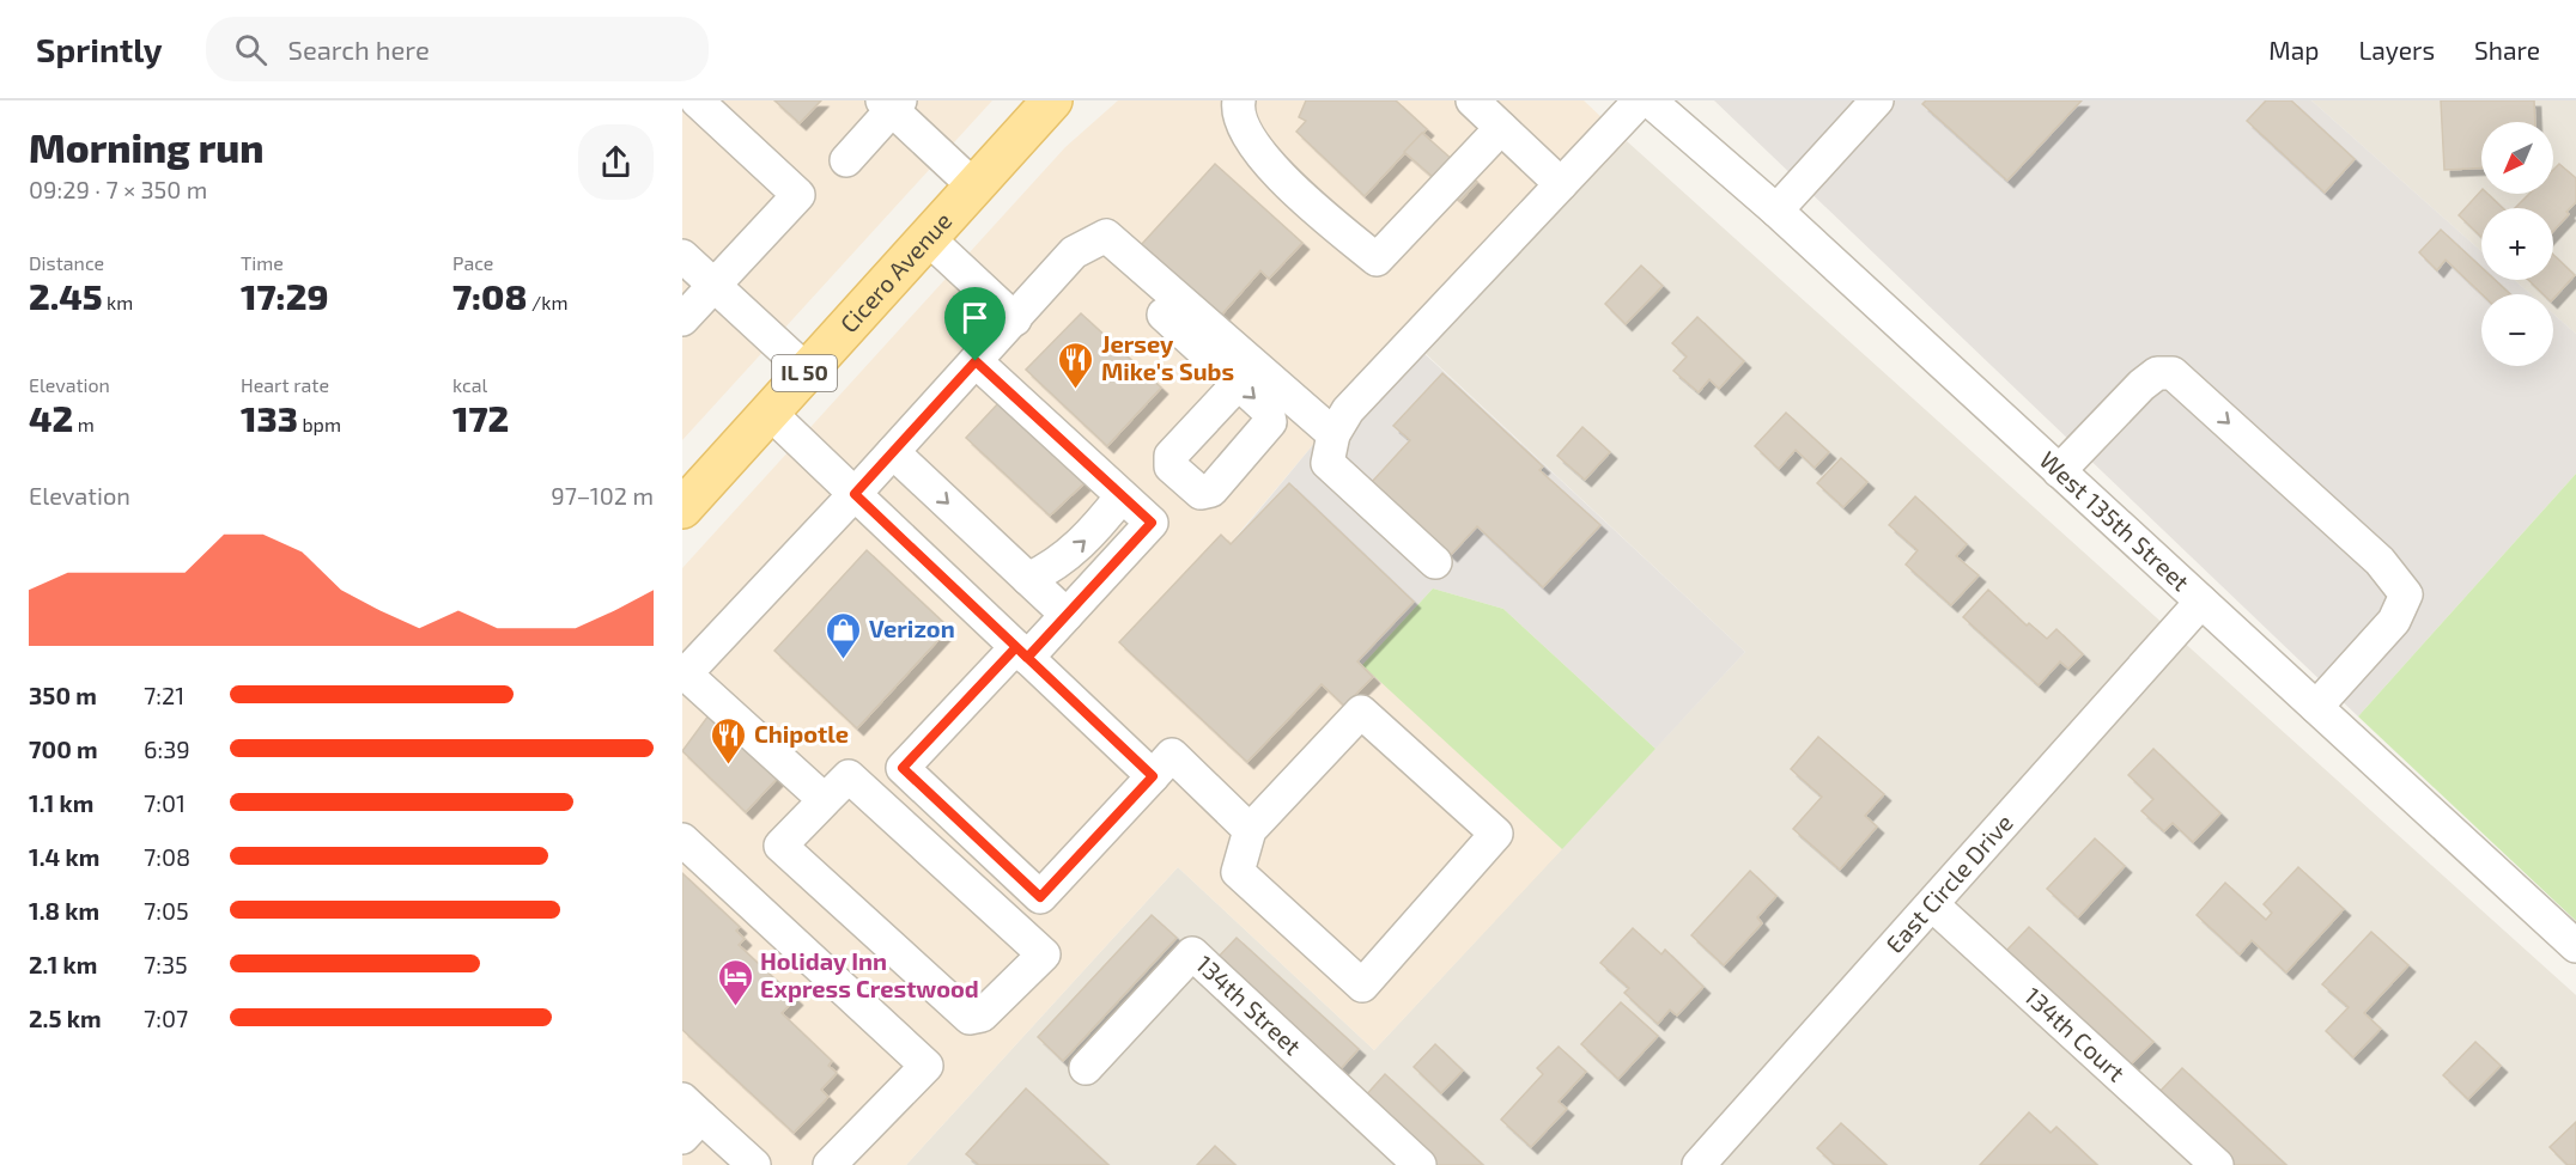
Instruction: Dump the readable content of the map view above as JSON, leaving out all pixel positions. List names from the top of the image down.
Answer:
{
  "streets": {
    "main road": ["Cicero Avenue", "IL 50"],
    "street": [
      "West 135th Street",
      "East Circle Drive",
      "134th Street",
      "134th Court"
    ]
  },
  "crossings": [
    ["West 135th Street", "East Circle Drive"],
    ["East Circle Drive", "134th Court"]
  ],
  "places": {
    "restaurant": ["Jersey Mike's Subs", "Chipotle"],
    "shop": ["Verizon"],
    "hotel": ["Holiday Inn Express Crestwood"]
  },
  "north": "bottom left",
  "page": {
    "header": "Sprintly",
    "search": "Search here",
    "nav": ["Map", "Layers", "Share"],
    "heading": ["Morning run", "09:29 · 7 × 350 m"],
    "map_buttons": ["+", "−"],
    "stats": [
      ["Distance", "2.45 km"],
      ["Time", "17:29"],
      ["Pace", "7:08 /km"],
      ["Elevation", "42 m"],
      ["Heart rate", "133 bpm"],
      ["kcal", "172"]
    ],
    "chart": ["Elevation", "97–102 m"],
    "list": [
      {
        "name": "350 m",
        "note": "7:21"
      },
      {
        "name": "700 m",
        "note": "6:39"
      },
      {
        "name": "1.1 km",
        "note": "7:01"
      },
      {
        "name": "1.4 km",
        "note": "7:08"
      },
      {
        "name": "1.8 km",
        "note": "7:05"
      },
      {
        "name": "2.1 km",
        "note": "7:35"
      },
      {
        "name": "2.5 km",
        "note": "7:07"
      }
    ]
  }
}
